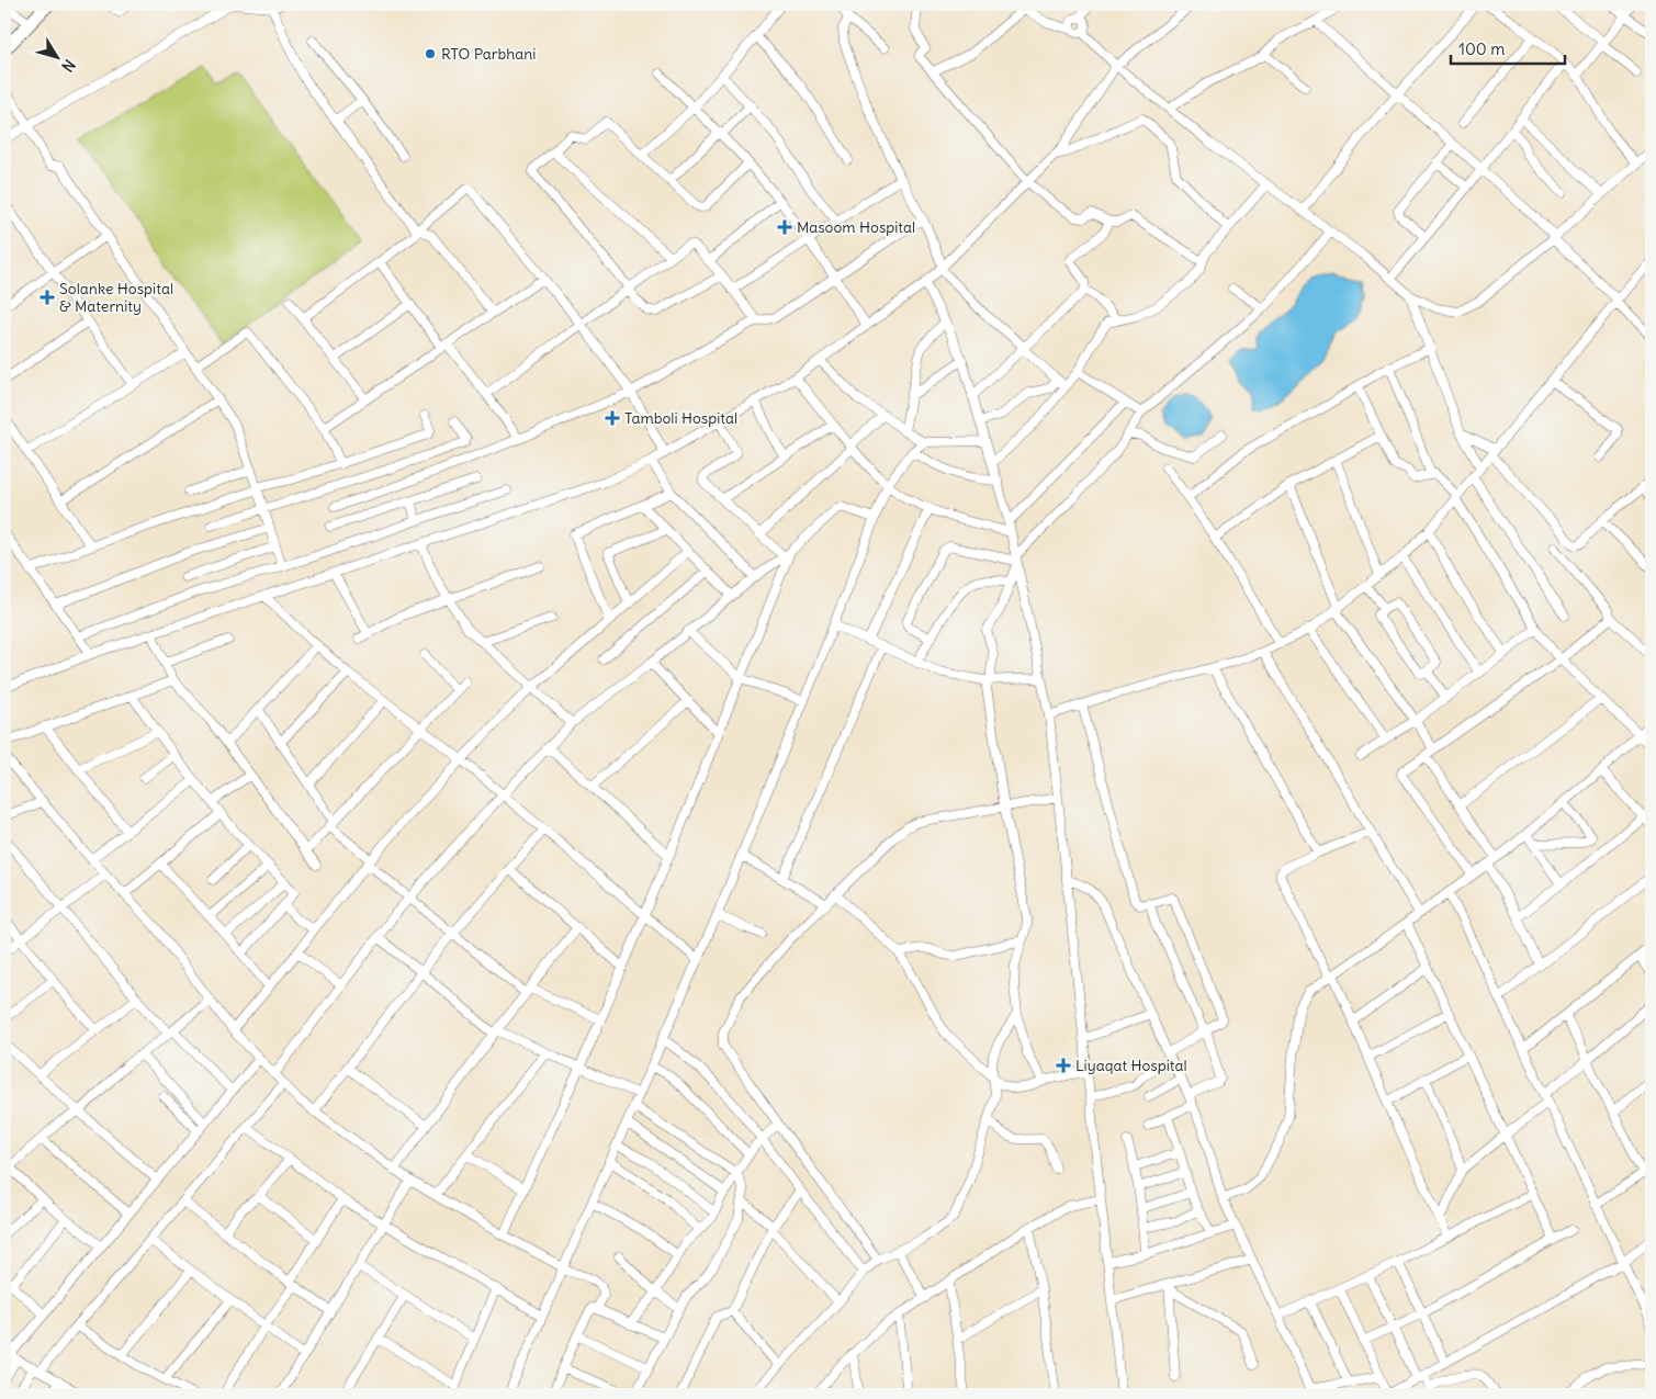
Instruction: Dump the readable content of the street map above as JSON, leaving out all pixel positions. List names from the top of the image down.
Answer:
{
  "places": {
    "other": ["RTO Parbhani"],
    "health": [
      "Masoom Hospital",
      "Solanke Hospital & Maternity",
      "Tamboli Hospital",
      "Liyaqat Hospital"
    ]
  },
  "scale_bar": "100 m",
  "north": "bottom right"
}
